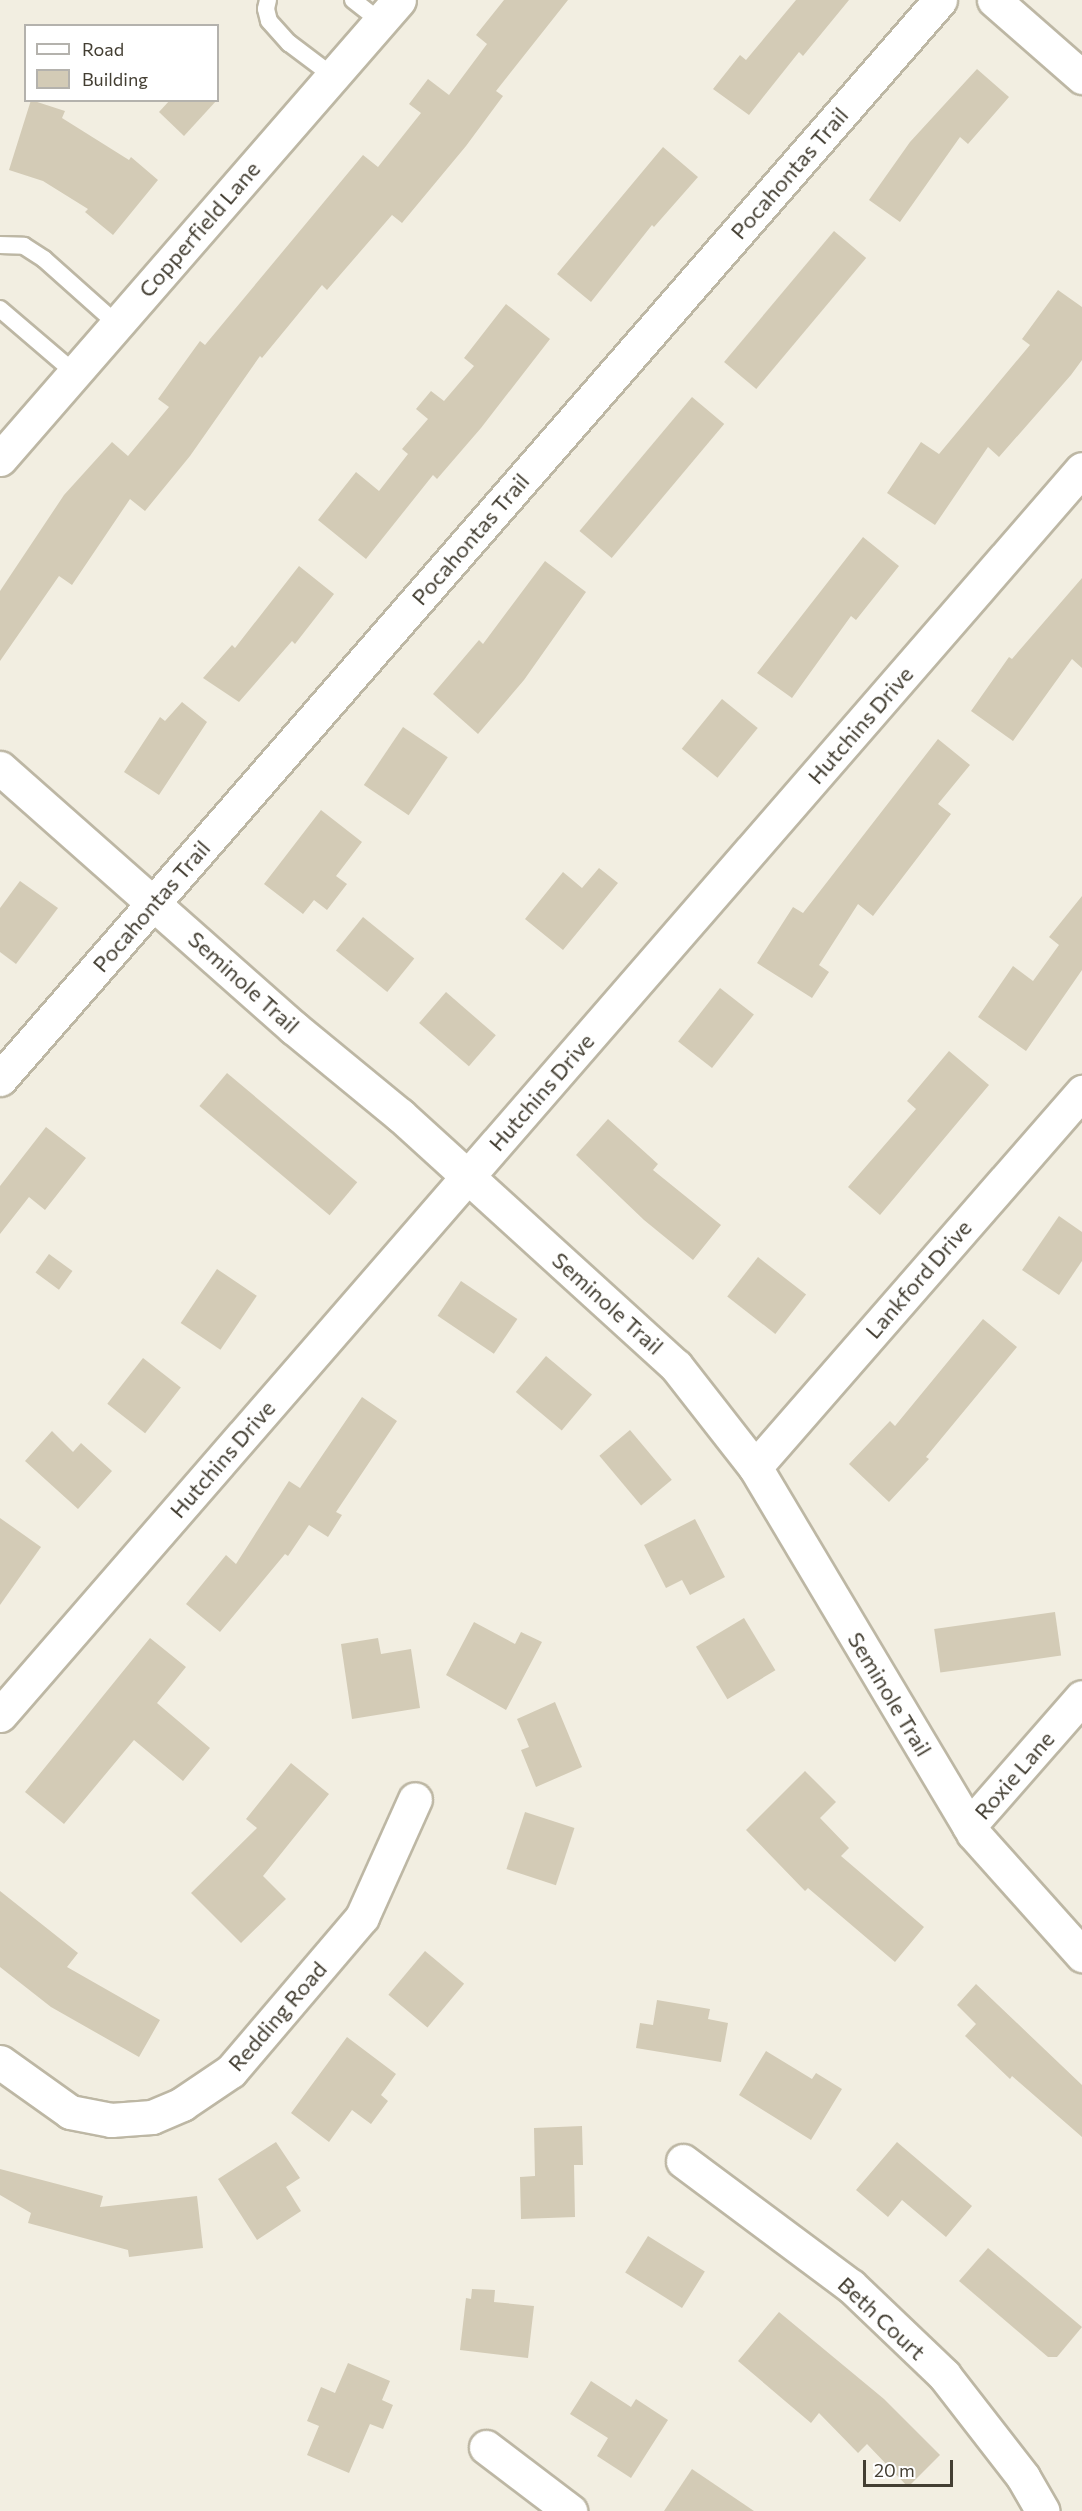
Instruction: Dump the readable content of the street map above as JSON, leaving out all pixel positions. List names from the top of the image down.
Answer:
{
  "streets": {
    "street": [
      "Pocahontas Trail",
      "Copperfield Lane",
      "Hutchins Drive",
      "Seminole Trail",
      "Lankford Drive",
      "Roxie Lane",
      "Redding Road",
      "Beth Court"
    ]
  },
  "crossings": [
    ["Pocahontas Trail", "Seminole Trail"],
    ["Hutchins Drive", "Seminole Trail"],
    ["Seminole Trail", "Lankford Drive"],
    ["Seminole Trail", "Roxie Lane"]
  ],
  "legend": ["Road", "Building"],
  "scale_bar": "20 m"
}
